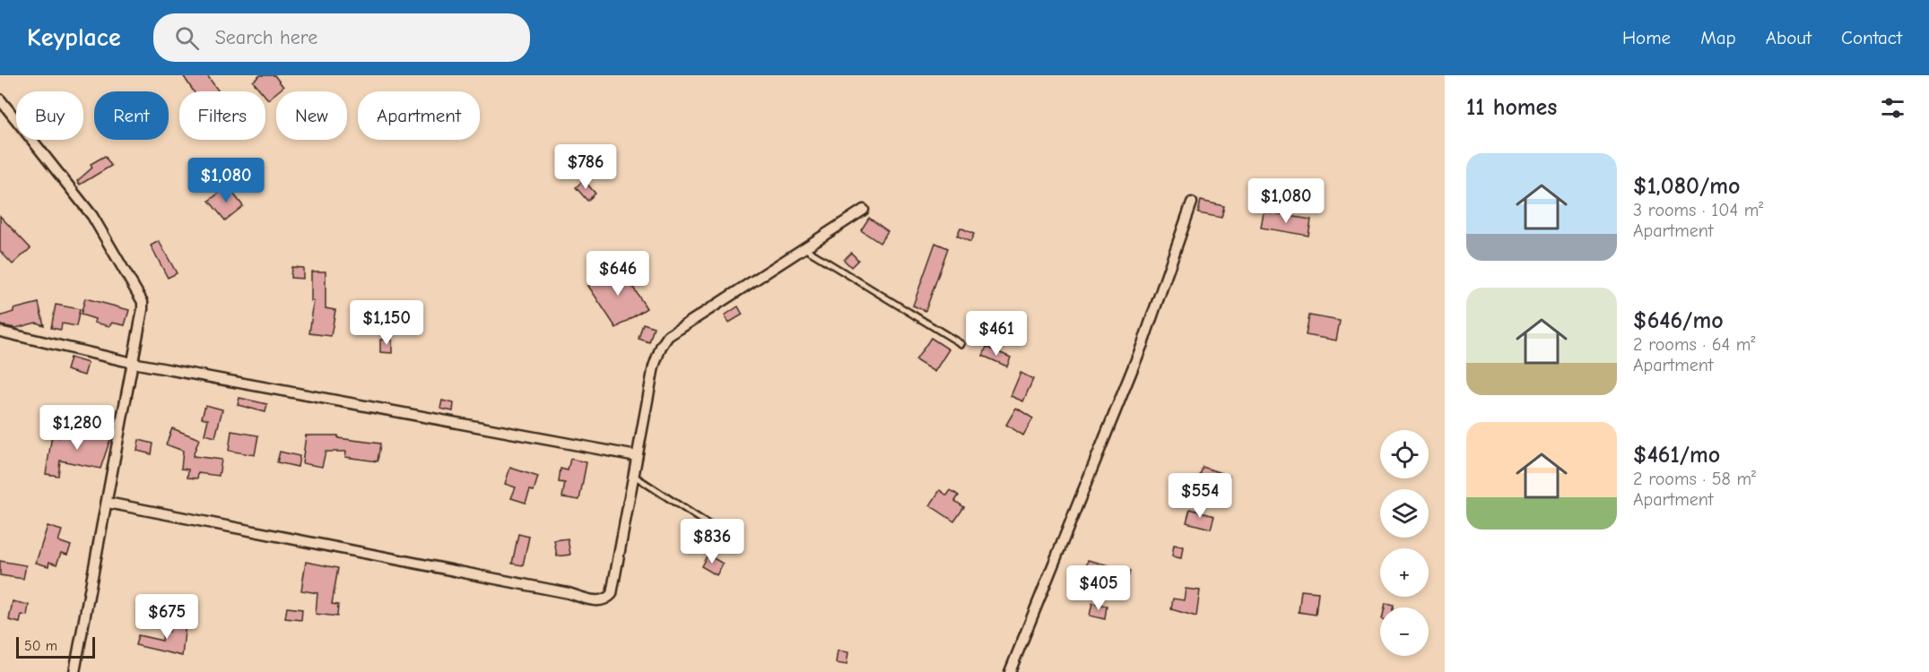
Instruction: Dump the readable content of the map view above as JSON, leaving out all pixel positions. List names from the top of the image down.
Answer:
{
  "scale_bar": "50 m",
  "page": {
    "header": "Keyplace",
    "search": "Search here",
    "nav": [
      "Home",
      "Map",
      "About",
      "Contact"
    ],
    "heading": "11 homes",
    "chip": [
      "Buy",
      "Rent",
      "Filters",
      "New",
      "Apartment"
    ],
    "list": [
      {
        "name": "$1,080/mo",
        "note": "3 rooms · 104 m² · Apartment"
      },
      {
        "name": "$646/mo",
        "note": "2 rooms · 64 m² · Apartment"
      },
      {
        "name": "$461/mo",
        "note": "2 rooms · 58 m² · Apartment"
      }
    ],
    "price": [
      "$786",
      "$1,080",
      "$1,080",
      "$646",
      "$1,150",
      "$461",
      "$1,280",
      "$554",
      "$836",
      "$405",
      "$675"
    ],
    "map_buttons": ["+", "−"],
    "scale": "50 m"
  }
}
